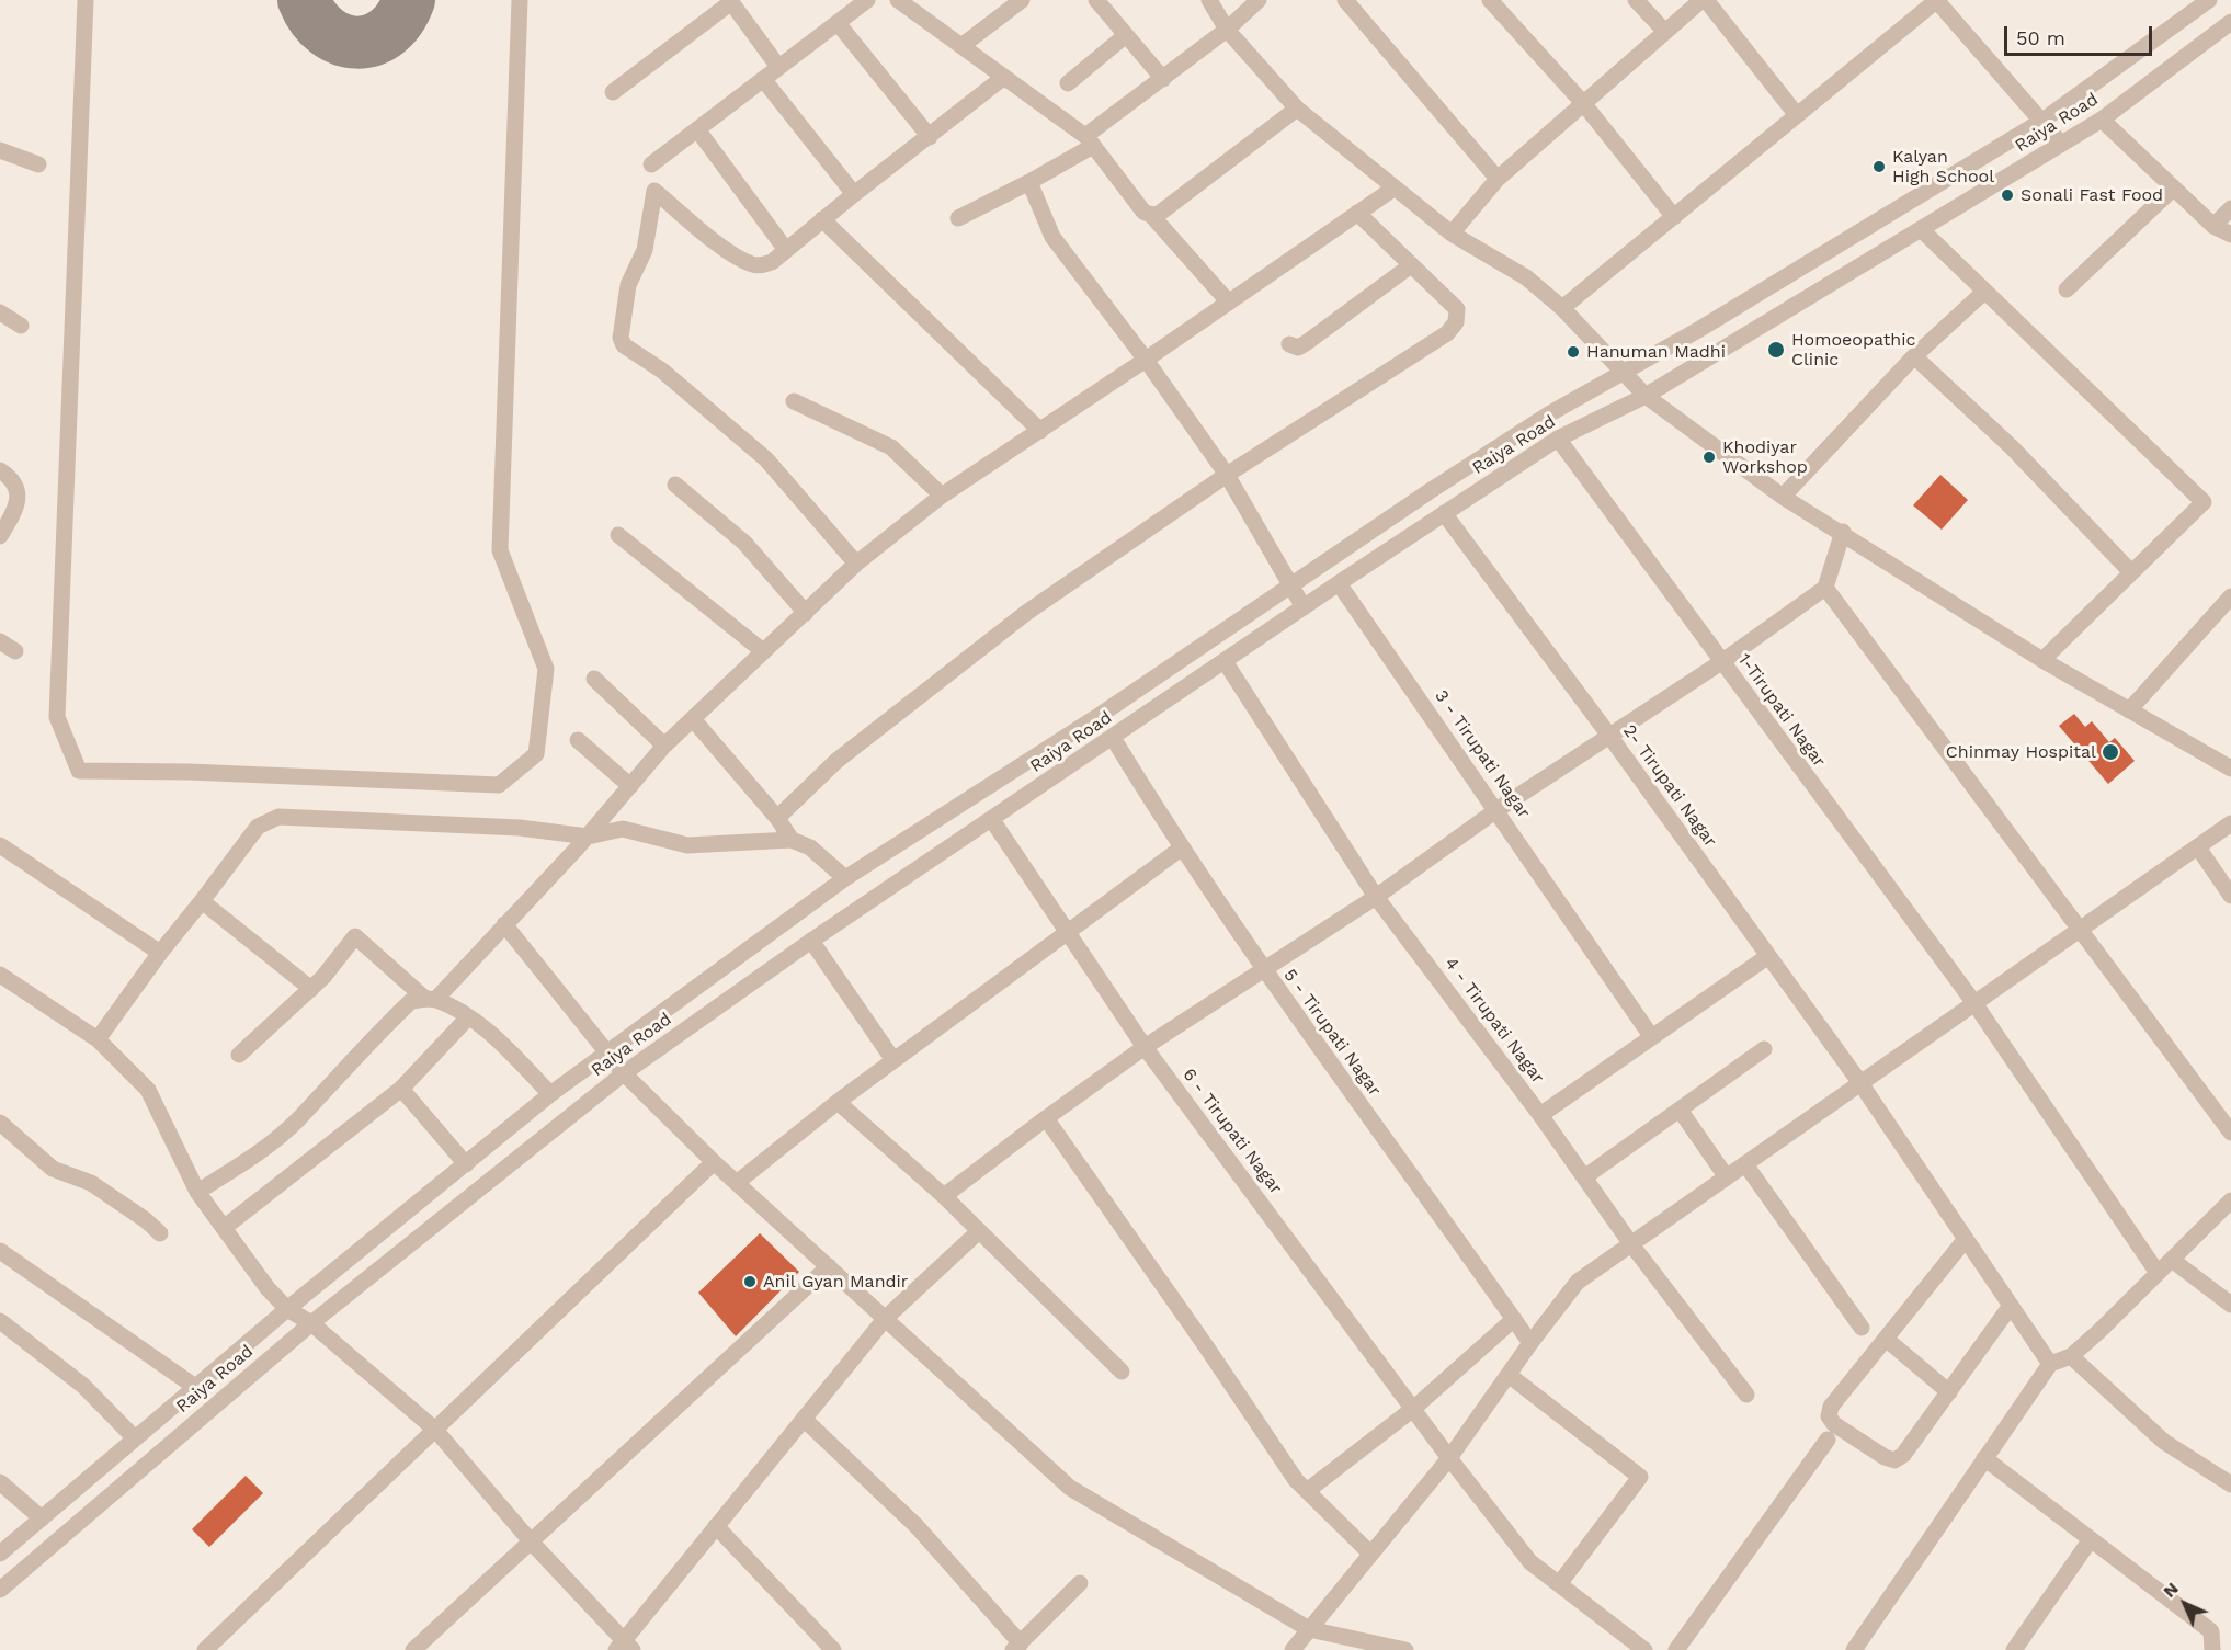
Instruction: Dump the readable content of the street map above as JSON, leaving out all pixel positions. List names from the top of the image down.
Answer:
{
  "streets": {
    "street": [
      "Raiya Road",
      "1-Tirupati Nagar",
      "3 - Tirupati Nagar",
      "2- Tirupati Nagar",
      "4 - Tirupati Nagar",
      "5 - Tirupati Nagar",
      "6 - Tirupati Nagar"
    ]
  },
  "crossings": [
    ["Raiya Road", "1-Tirupati Nagar"],
    ["Raiya Road", "3 - Tirupati Nagar"],
    ["Raiya Road", "2- Tirupati Nagar"],
    ["Raiya Road", "4 - Tirupati Nagar"],
    ["Raiya Road", "5 - Tirupati Nagar"],
    ["Raiya Road", "6 - Tirupati Nagar"]
  ],
  "places": [
    "Kalyan High School",
    "Sonali Fast Food",
    "Homoeopathic Clinic",
    "Hanuman Madhi",
    "Khodiyar Workshop",
    "Chinmay Hospital",
    "Anil Gyan Mandir"
  ],
  "scale_bar": "50 m",
  "north": "top left"
}
